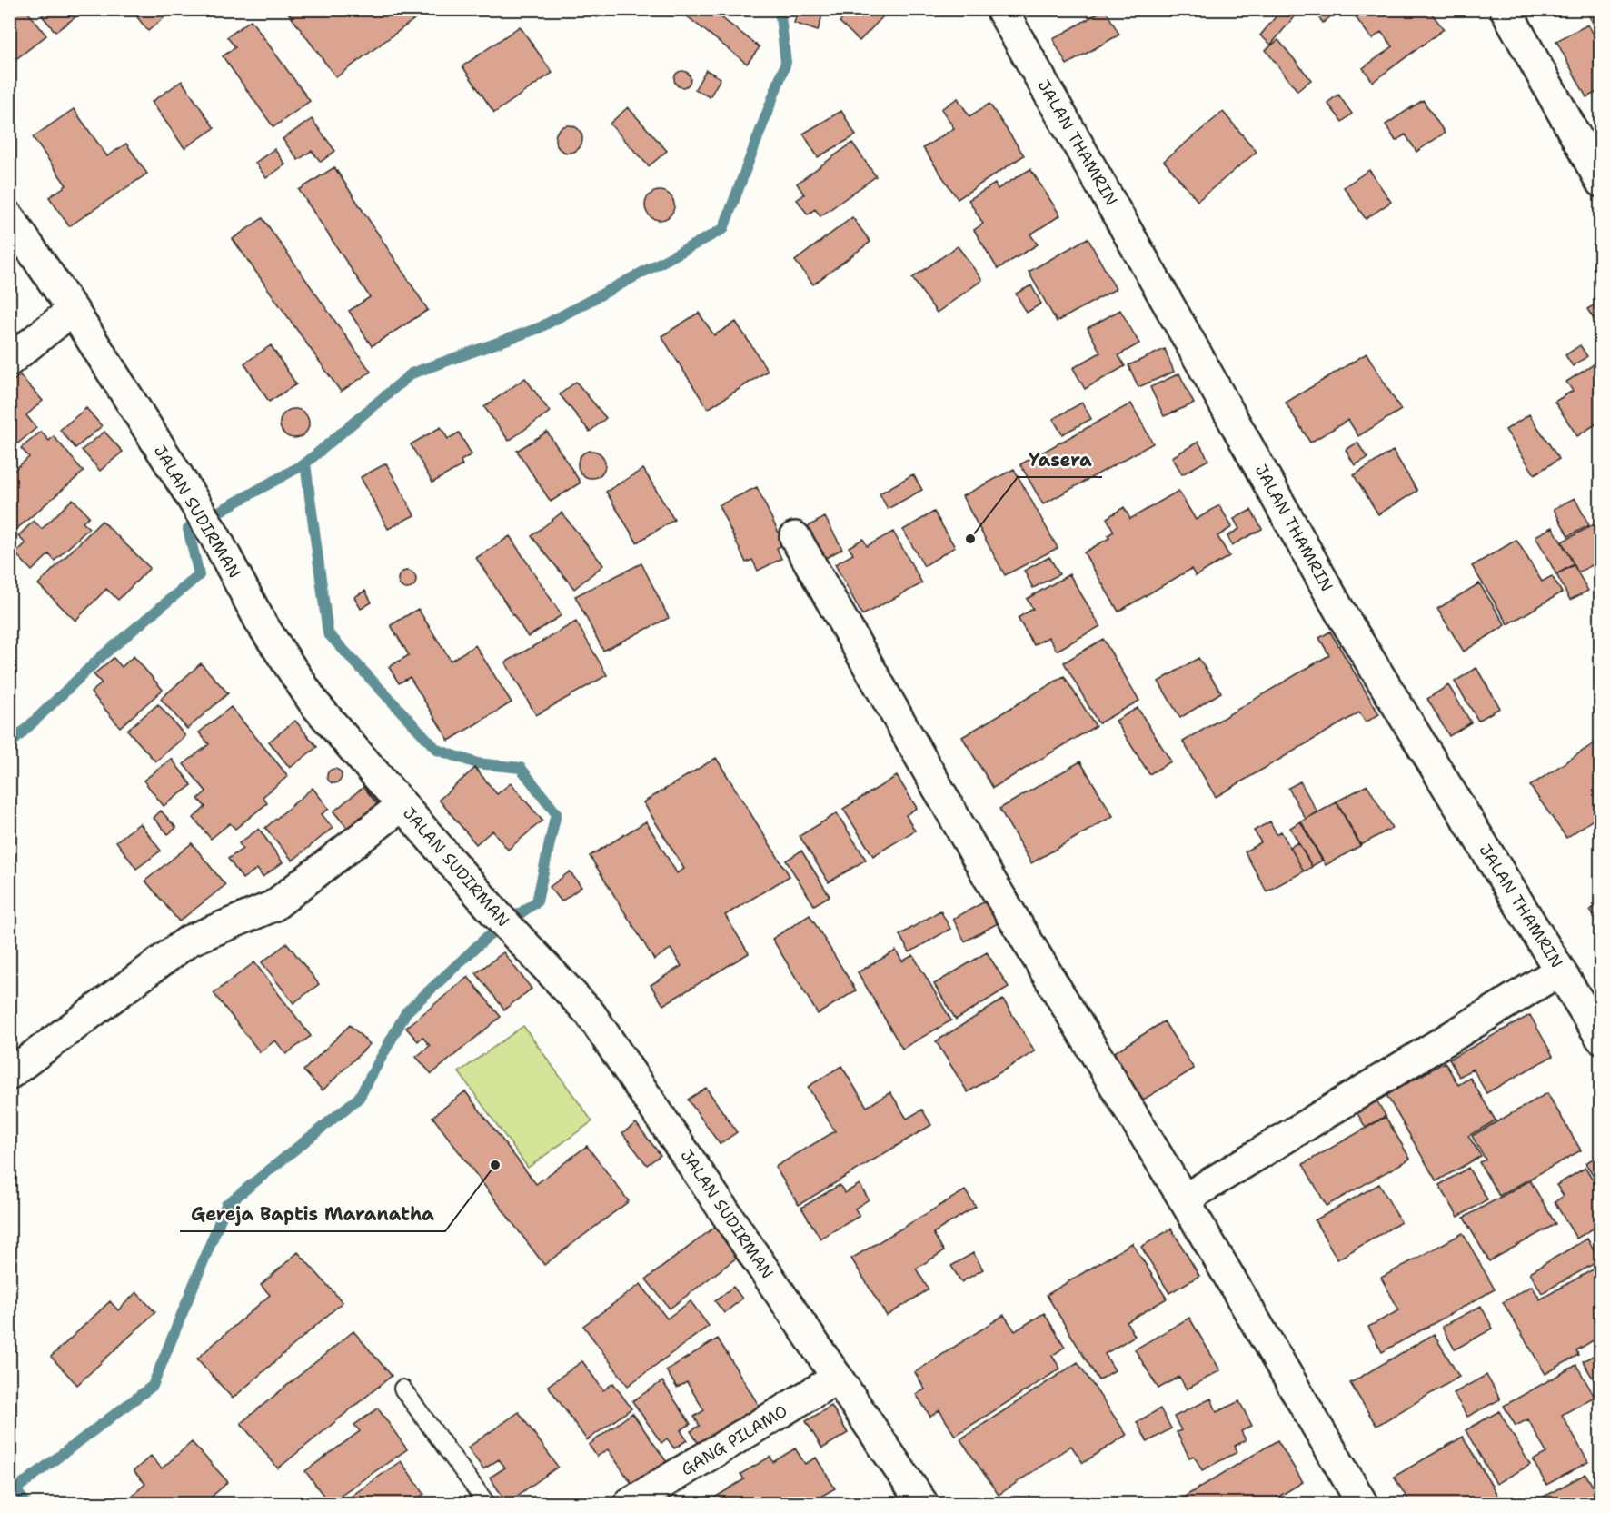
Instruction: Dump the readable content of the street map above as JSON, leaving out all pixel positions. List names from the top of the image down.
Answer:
{
  "streets": {
    "street": ["JALAN THAMRIN", "JALAN SUDIRMAN", "GANG PILAMO"]
  },
  "crossings": [
    ["JALAN SUDIRMAN", "GANG PILAMO"]
  ],
  "places": ["Yasera", "Gereja Baptis Maranatha"]
}
